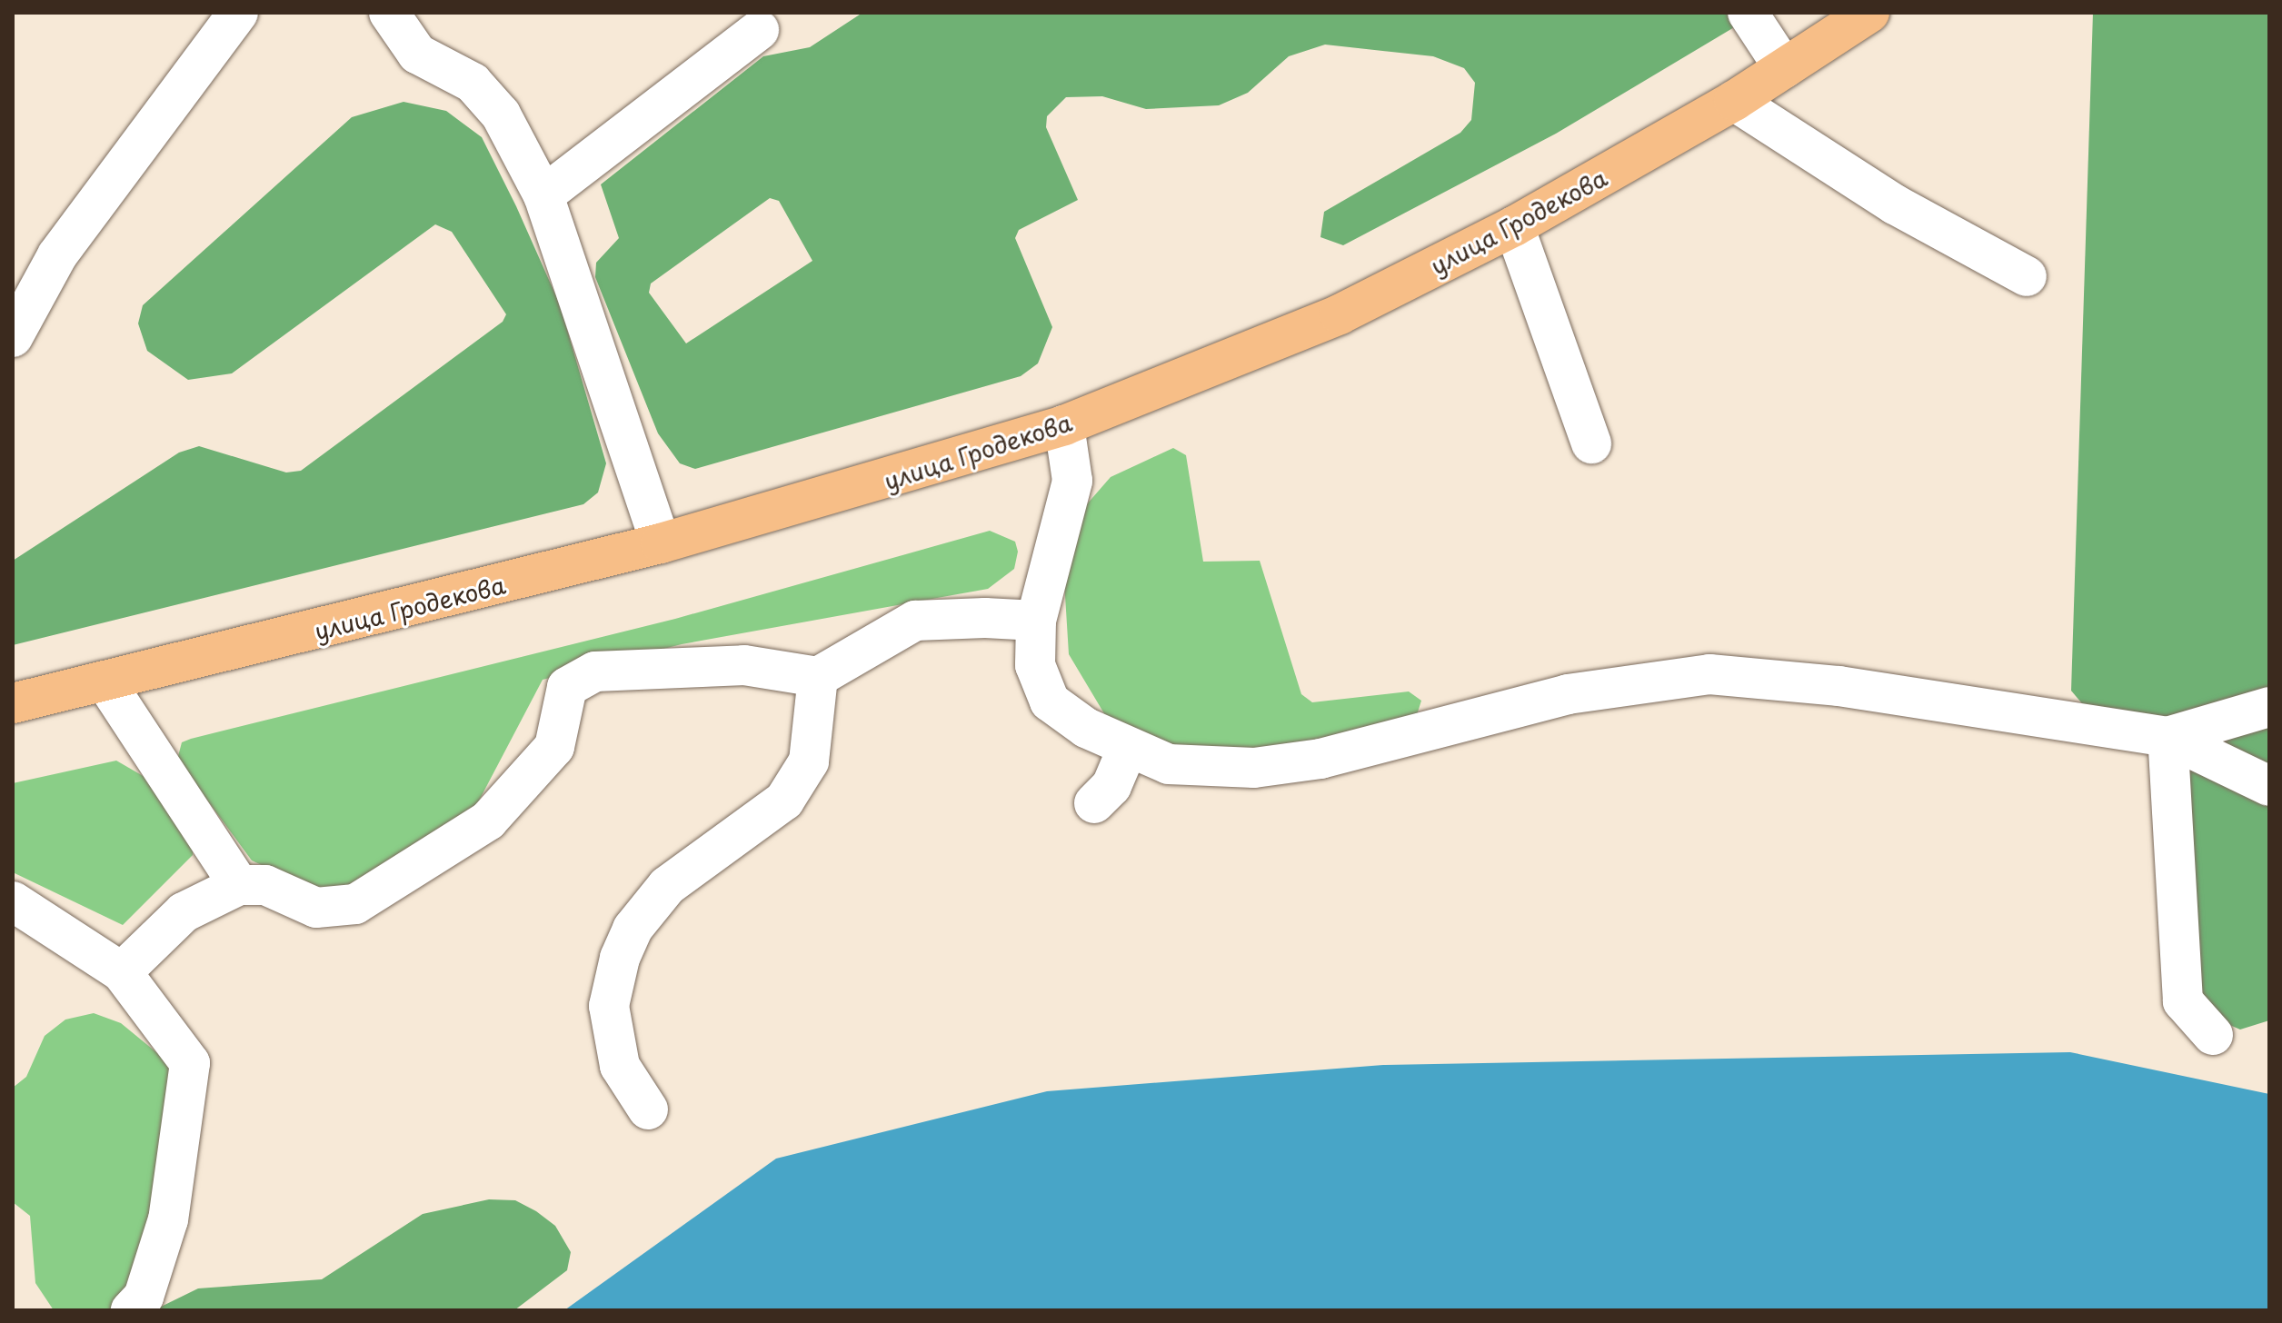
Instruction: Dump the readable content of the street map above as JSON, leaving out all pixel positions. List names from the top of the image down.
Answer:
{
  "streets": {
    "main road": ["улица Гродекова"]
  }
}
